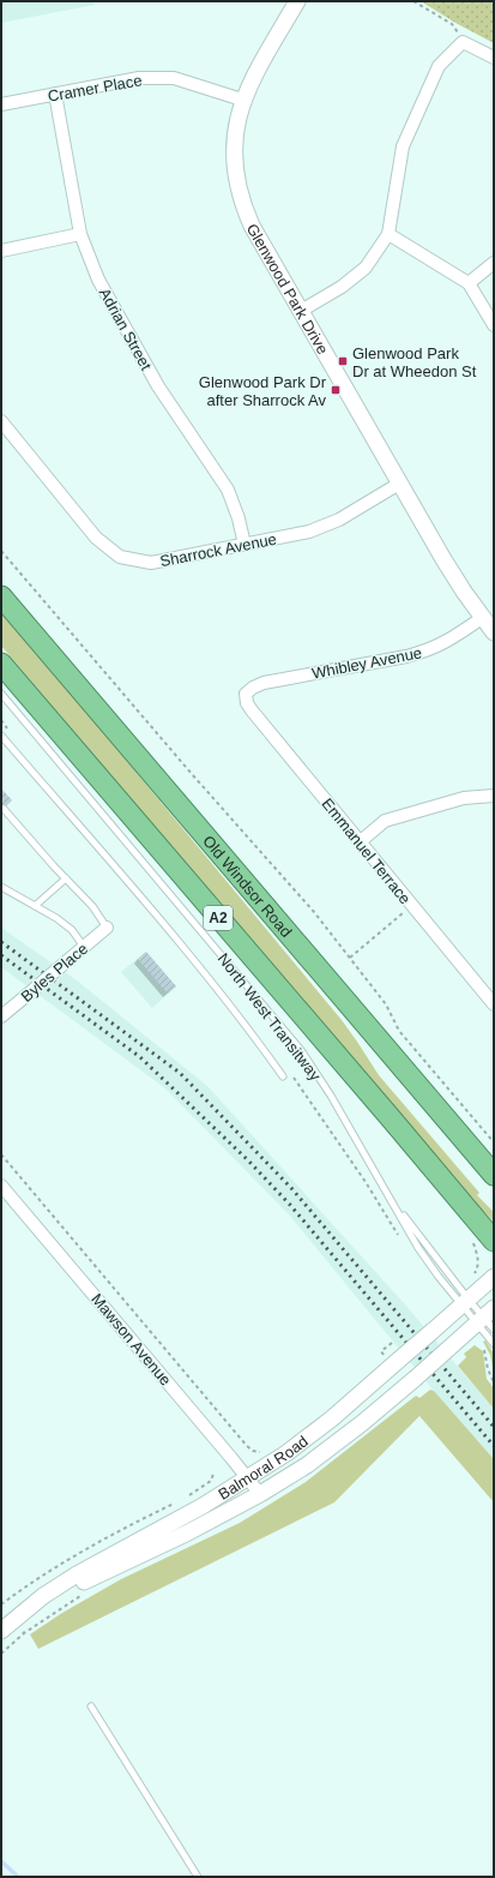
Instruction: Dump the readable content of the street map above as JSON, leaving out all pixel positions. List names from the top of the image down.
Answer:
{
  "streets": {
    "highway": ["Old Windsor Road", "A2"],
    "street": [
      "Cramer Place",
      "Glenwood Park Drive",
      "Adrian Street",
      "Sharrock Avenue",
      "Whibley Avenue",
      "Emmanuel Terrace",
      "Byles Place",
      "Mawson Avenue",
      "Balmoral Road"
    ],
    "lane": ["North West Transitway"]
  },
  "crossings": [
    ["Cramer Place", "Glenwood Park Drive"],
    ["Cramer Place", "Adrian Street"],
    ["Glenwood Park Drive", "Sharrock Avenue"],
    ["Glenwood Park Drive", "Whibley Avenue"],
    ["Adrian Street", "Sharrock Avenue"],
    ["Whibley Avenue", "Emmanuel Terrace"],
    ["North West Transitway", "Balmoral Road"],
    ["Mawson Avenue", "Balmoral Road"]
  ],
  "places": {
    "transit": ["Glenwood Park Dr at Wheedon St", "Glenwood Park Dr after Sharrock Av"]
  }
}
